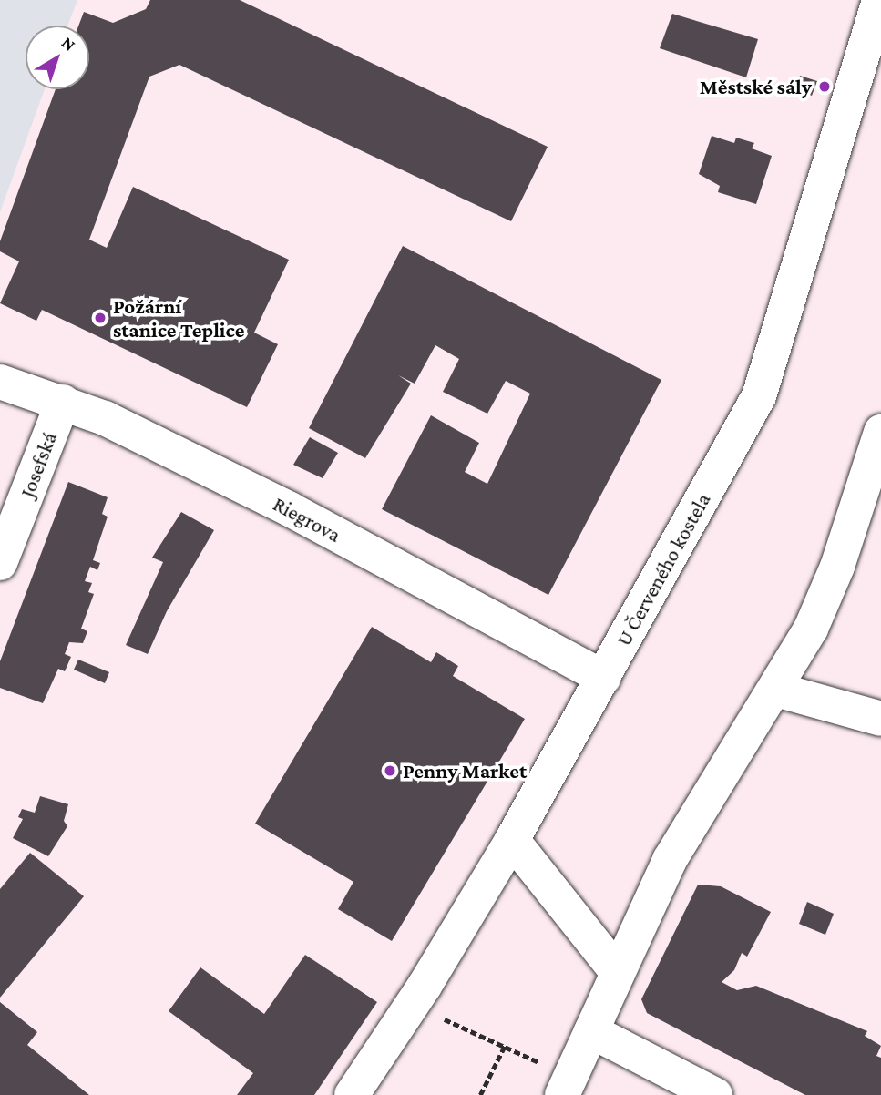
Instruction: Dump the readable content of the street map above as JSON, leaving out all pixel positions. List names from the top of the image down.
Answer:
{
  "streets": {
    "street": ["Josefská", "Riegrova", "U Červeného kostela"]
  },
  "crossings": [
    ["Josefská", "Riegrova"],
    ["Riegrova", "U Červeného kostela"]
  ],
  "places": ["Městské sály", "Požární stanice Teplice", "Penny Market"],
  "north": "top right"
}
